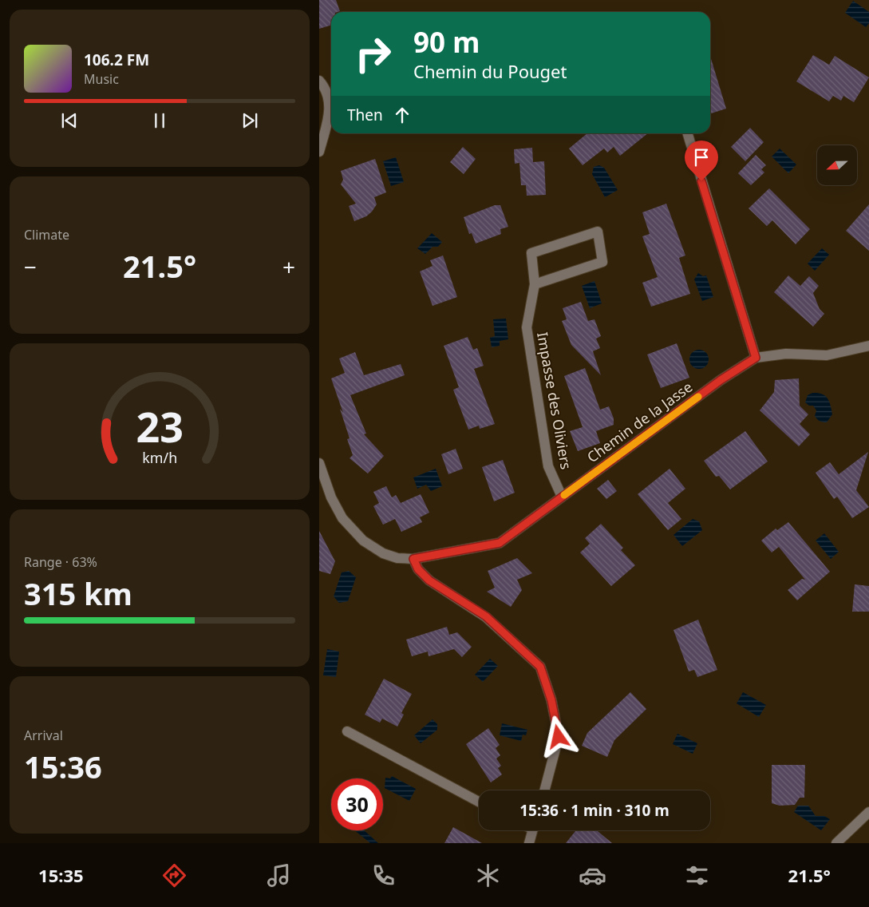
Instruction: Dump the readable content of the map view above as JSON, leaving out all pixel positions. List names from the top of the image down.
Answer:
{
  "streets": {
    "street": ["Impasse des Oliviers", "Chemin de la Jasse"]
  },
  "crossings": [
    ["Impasse des Oliviers", "Chemin de la Jasse"]
  ],
  "north": "left",
  "page": {
    "turn": ["90 m", "Chemin du Pouget"],
    "song": ["106.2 FM", "Music"],
    "then": "Then",
    "tile": [
      "Climate",
      ["Range · 63%", "315 km"],
      ["Arrival", "15:36"]
    ],
    "heat": ["−", "21.5°", "+"],
    "limit": "30",
    "trip": "15:36 · 1 min · 310 m",
    "tabs": ["15:35", "21.5°"],
    "gauge": ["23", "km/h"]
  }
}
